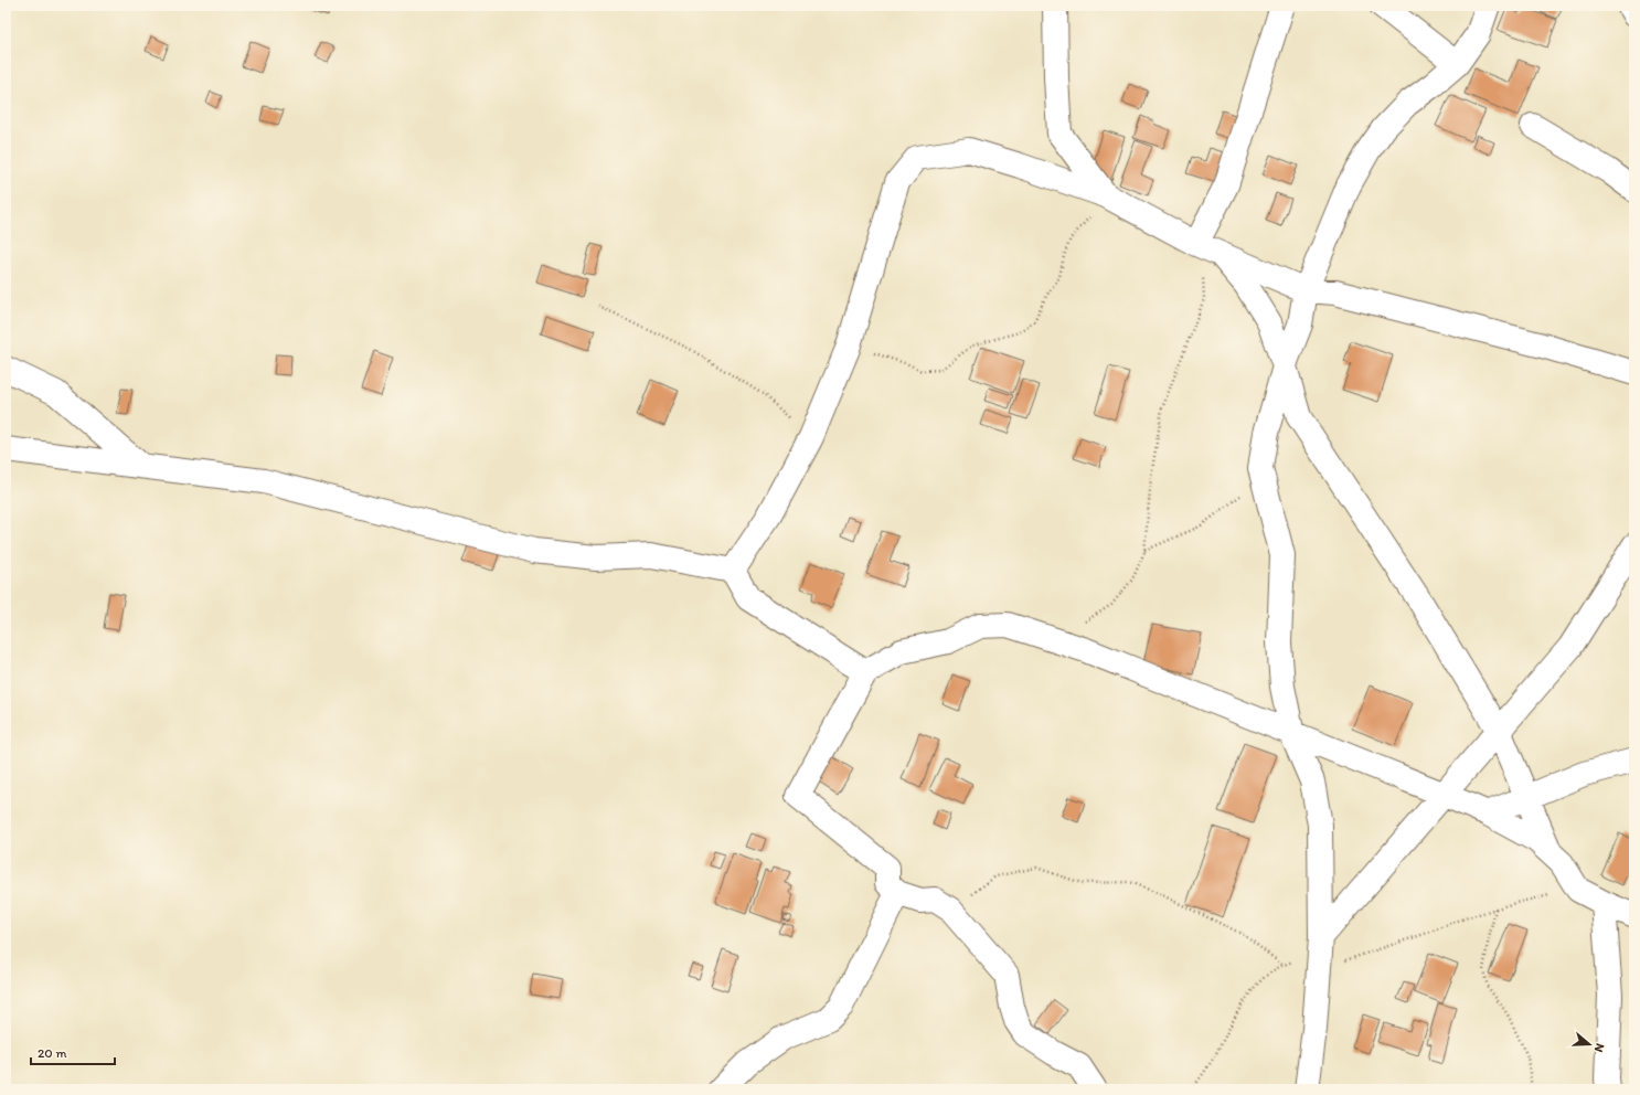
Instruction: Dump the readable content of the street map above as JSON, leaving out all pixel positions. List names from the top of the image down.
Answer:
{
  "scale_bar": "20 m",
  "north": "right"
}
